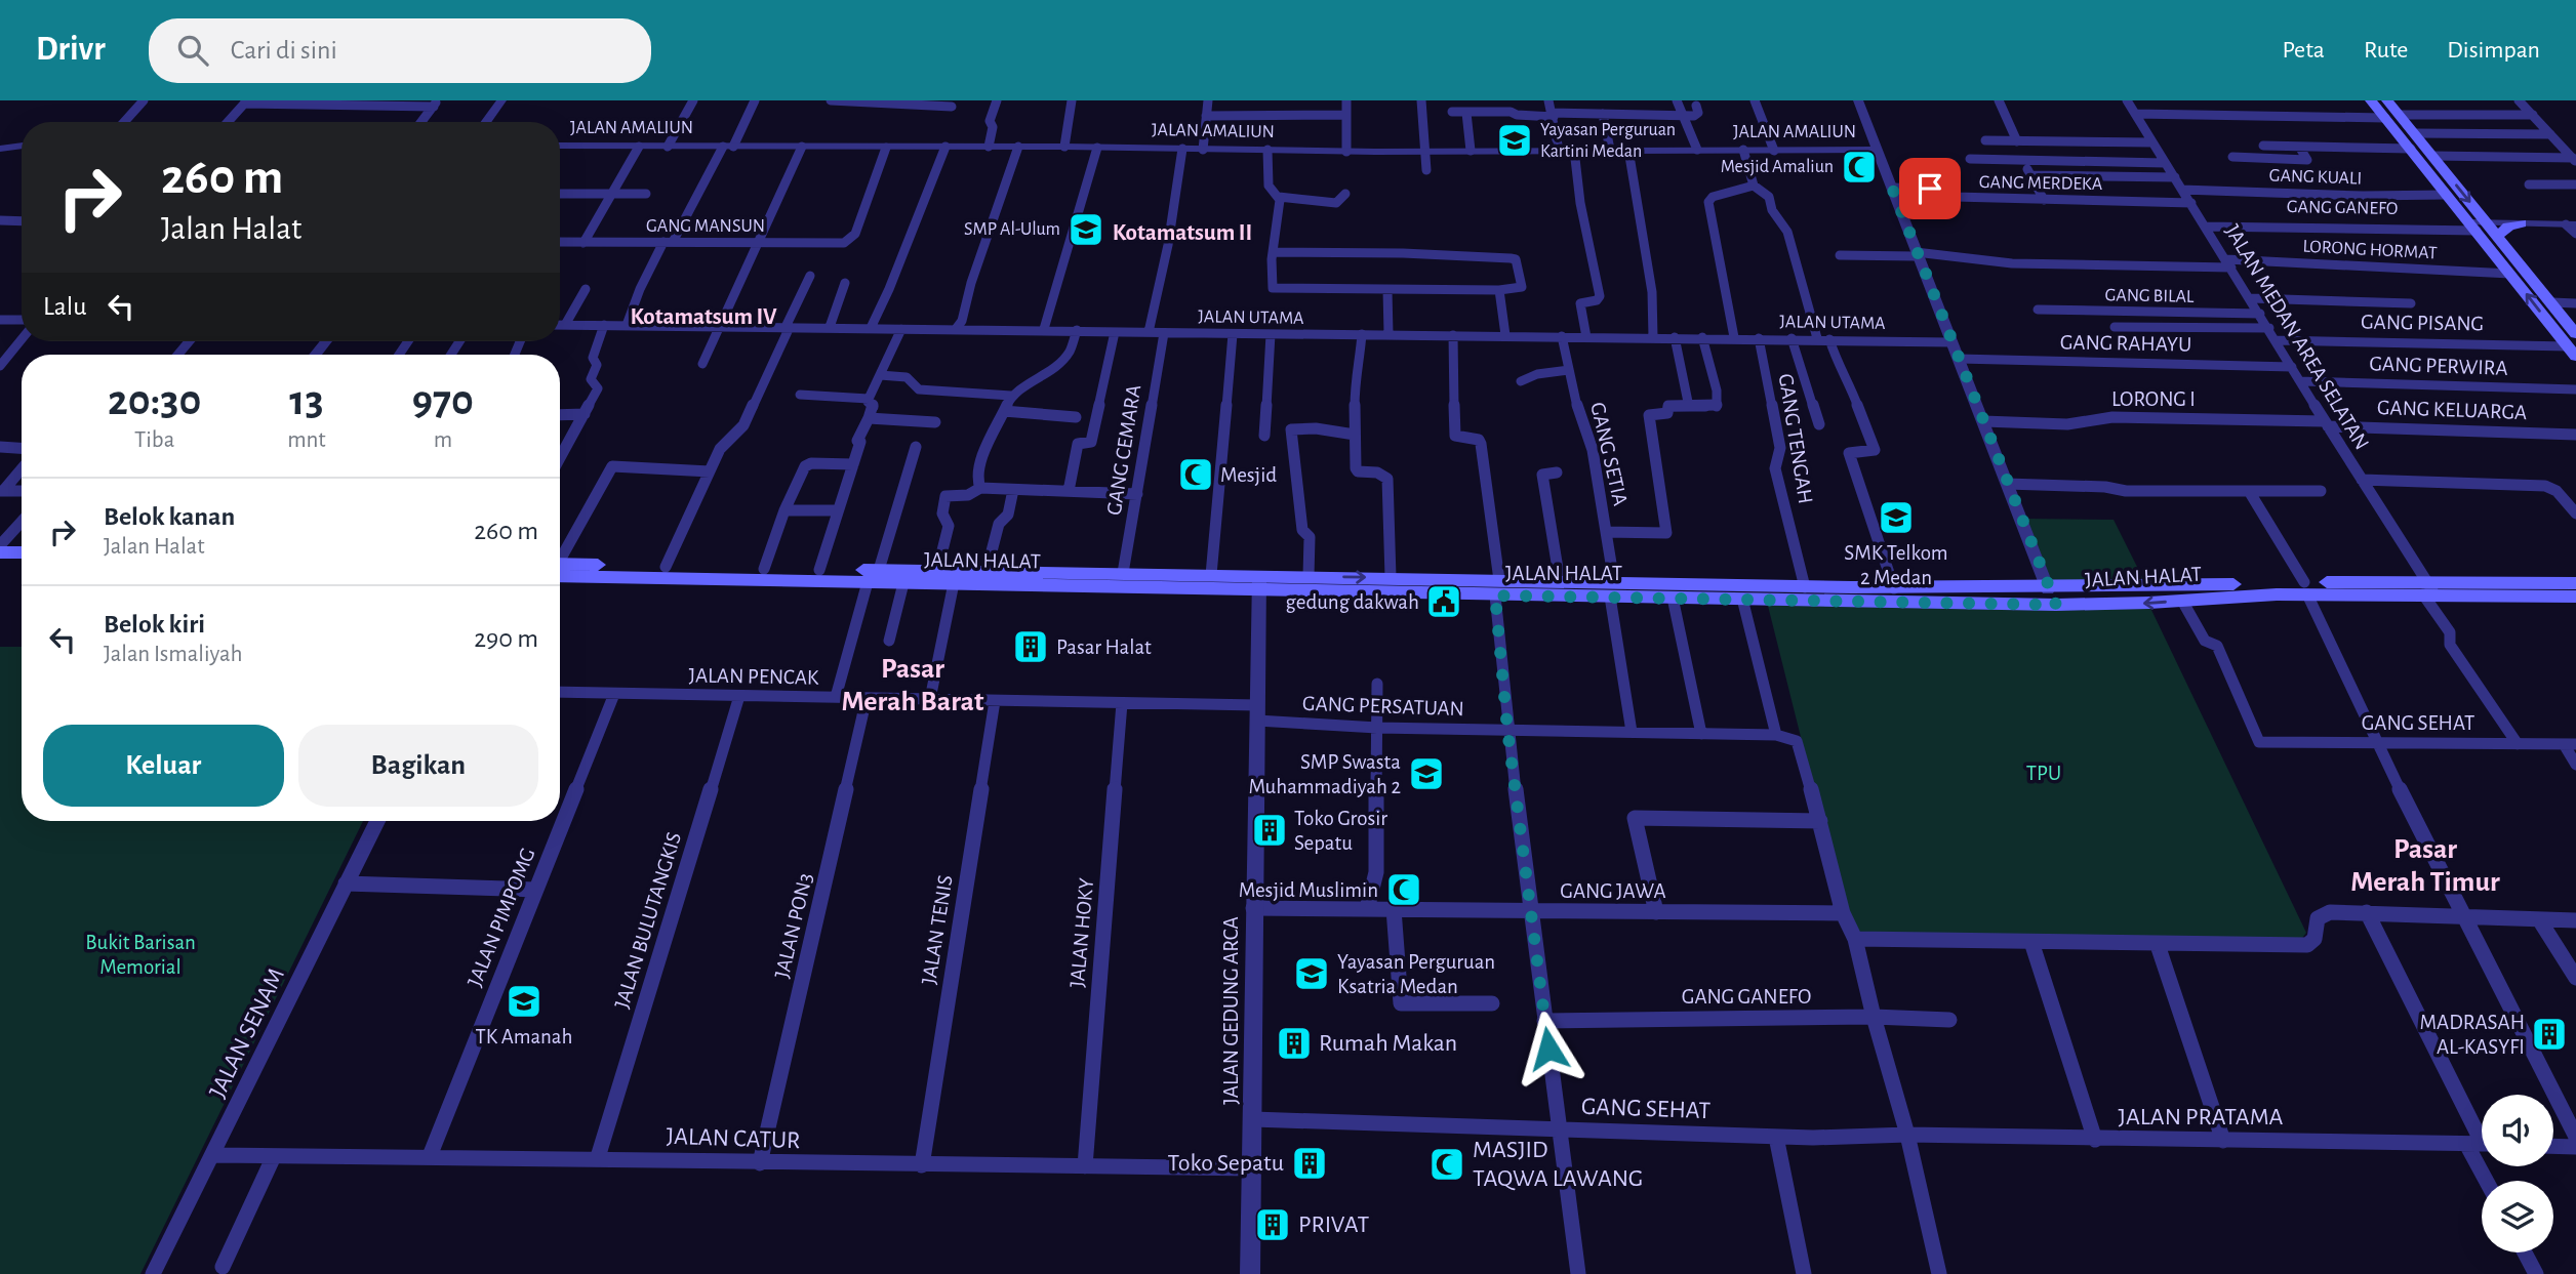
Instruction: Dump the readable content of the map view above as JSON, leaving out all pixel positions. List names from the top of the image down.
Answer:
{
  "streets": {
    "main road": ["JALAN HALAT"],
    "street": [
      "JALAN AMALIUN",
      "GANG KUALI",
      "GANG MERDEKA",
      "GANG GANEFO",
      "GANG MANSUN",
      "LORONG HORMAT",
      "GANG BILAL",
      "JALAN UTAMA",
      "GANG PISANG",
      "JALAN MEDAN AREA SELATAN",
      "GANG RAHAYU",
      "GANG PERWIRA",
      "LORONG I",
      "GANG KELUARGA",
      "GANG TENGAH",
      "GANG CEMARA",
      "GANG SETIA",
      "JALAN PENCAK",
      "GANG PERSATUAN",
      "GANG SEHAT",
      "GANG JAWA",
      "JALAN PIMPOMG",
      "JALAN BULUTANGKIS",
      "JALAN PON3",
      "JALAN TENIS",
      "JALAN HOKY",
      "JALAN GEDUNG ARCA",
      "JALAN SENAM",
      "JALAN PRATAMA",
      "JALAN CATUR"
    ]
  },
  "crossings": [
    ["JALAN AMALIUN", "GANG MANSUN"],
    ["GANG KUALI", "JALAN MEDAN AREA SELATAN"],
    ["GANG MERDEKA", "JALAN MEDAN AREA SELATAN"],
    ["GANG GANEFO", "JALAN MEDAN AREA SELATAN"],
    ["LORONG HORMAT", "JALAN MEDAN AREA SELATAN"],
    ["GANG BILAL", "JALAN MEDAN AREA SELATAN"],
    ["JALAN UTAMA", "GANG TENGAH"],
    ["JALAN UTAMA", "GANG CEMARA"],
    ["JALAN UTAMA", "GANG SETIA"],
    ["GANG PISANG", "JALAN MEDAN AREA SELATAN"],
    ["JALAN MEDAN AREA SELATAN", "GANG RAHAYU"],
    ["JALAN MEDAN AREA SELATAN", "GANG PERWIRA"],
    ["JALAN MEDAN AREA SELATAN", "LORONG I"],
    ["JALAN MEDAN AREA SELATAN", "GANG KELUARGA"],
    ["JALAN MEDAN AREA SELATAN", "JALAN HALAT"],
    ["JALAN MEDAN AREA SELATAN", "GANG SEHAT"],
    ["LORONG I", "GANG KELUARGA"],
    ["GANG TENGAH", "JALAN HALAT"],
    ["GANG CEMARA", "JALAN HALAT"],
    ["GANG SETIA", "JALAN HALAT"],
    ["GANG SETIA", "GANG PERSATUAN"],
    ["JALAN HALAT", "GANG SEHAT"],
    ["JALAN HALAT", "JALAN GEDUNG ARCA"],
    ["JALAN PENCAK", "GANG PERSATUAN"],
    ["JALAN PENCAK", "JALAN PIMPOMG"],
    ["JALAN PENCAK", "JALAN BULUTANGKIS"],
    ["JALAN PENCAK", "JALAN PON3"],
    ["JALAN PENCAK", "JALAN TENIS"],
    ["JALAN PENCAK", "JALAN HOKY"],
    ["JALAN PENCAK", "JALAN GEDUNG ARCA"],
    ["GANG PERSATUAN", "JALAN GEDUNG ARCA"],
    ["GANG SEHAT", "JALAN GEDUNG ARCA"],
    ["GANG SEHAT", "JALAN PRATAMA"],
    ["GANG JAWA", "JALAN GEDUNG ARCA"],
    ["JALAN PIMPOMG", "JALAN CATUR"],
    ["JALAN BULUTANGKIS", "JALAN CATUR"],
    ["JALAN PON3", "JALAN CATUR"],
    ["JALAN TENIS", "JALAN CATUR"],
    ["JALAN HOKY", "JALAN CATUR"],
    ["JALAN GEDUNG ARCA", "JALAN CATUR"],
    ["JALAN SENAM", "JALAN CATUR"]
  ],
  "districts": [
    "Kotamatsum II",
    "Kotamatsum IV",
    "Pasar Merah Barat",
    "Pasar Merah Timur"
  ],
  "parks": ["TPU", "Bukit Barisan Memorial"],
  "places": {
    "school or university": [
      "Yayasan Perguruan Kartini Medan",
      "SMP Al-Ulum",
      "SMK Telkom 2 Medan",
      "SMP Swasta Muhammadiyah 2",
      "Yayasan Perguruan Ksatria Medan",
      "TK Amanah"
    ],
    "mosque": [
      "Mesjid Amaliun",
      "Mesjid",
      "Mesjid Muslimin",
      "MASJID TAQWA LAWANG"
    ],
    "public building": ["gedung dakwah"],
    "building": [
      "Pasar Halat",
      "Toko Grosir Sepatu",
      "MADRASAH AL-KASYFI",
      "Rumah Makan",
      "Toko Sepatu",
      "PRIVAT"
    ]
  },
  "page": {
    "header": "Drivr",
    "search": "Cari di sini",
    "nav": ["Peta", "Rute", "Disimpan"],
    "turn": ["260 m", "Jalan Halat"],
    "then": "Lalu",
    "eta": [
      "20:30",
      "Tiba",
      "13",
      "mnt",
      "970",
      "m"
    ],
    "list": [
      {
        "name": "Belok kanan",
        "note": "Jalan Halat",
        "value": "260 m"
      },
      {
        "name": "Belok kiri",
        "note": "Jalan Ismaliyah",
        "value": "290 m"
      }
    ],
    "buttons": ["Keluar", "Bagikan"]
  }
}
